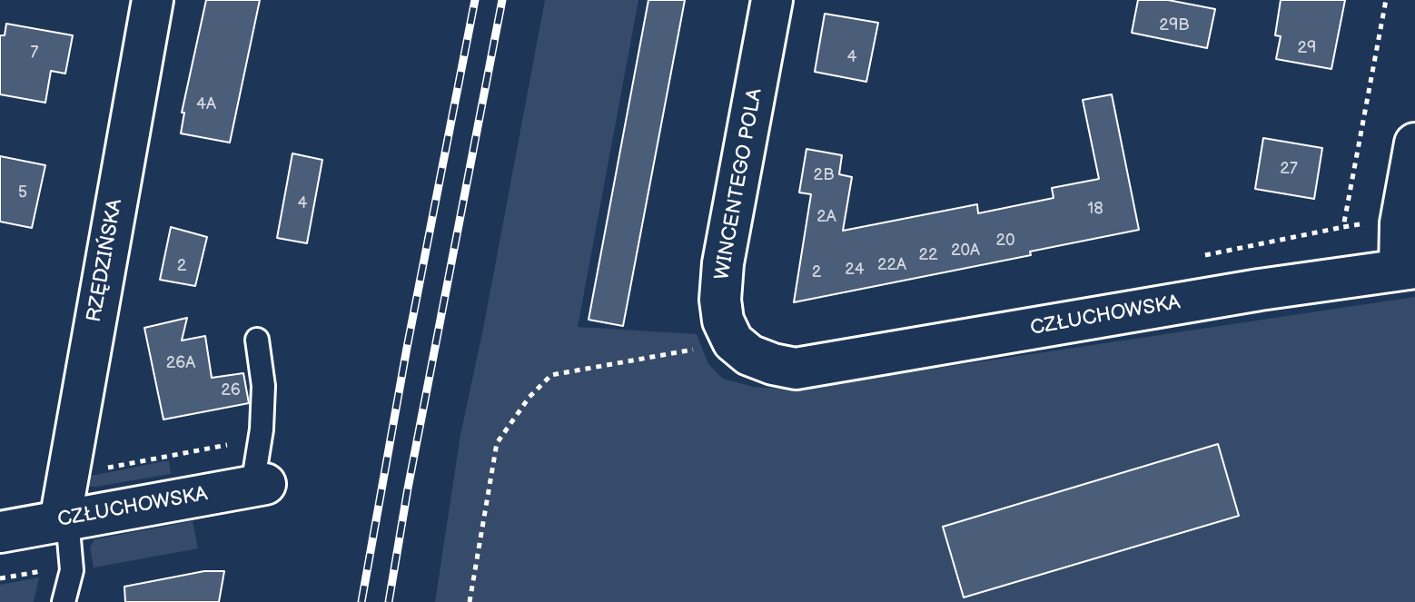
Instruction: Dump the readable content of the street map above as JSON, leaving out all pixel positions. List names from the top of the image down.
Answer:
{
  "streets": {
    "street": ["WINCENTEGO POLA", "RZĘDZIŃSKA", "CZŁUCHOWSKA"]
  },
  "crossings": [
    ["WINCENTEGO POLA", "CZŁUCHOWSKA"],
    ["RZĘDZIŃSKA", "CZŁUCHOWSKA"]
  ],
  "house_numbers": [
    "29B",
    "29",
    "7",
    "4",
    "4A",
    "27",
    "2B",
    "5",
    "4",
    "18",
    "2A",
    "20",
    "20A",
    "22",
    "22A",
    "2",
    "24",
    "2",
    "26A",
    "26"
  ]
}
